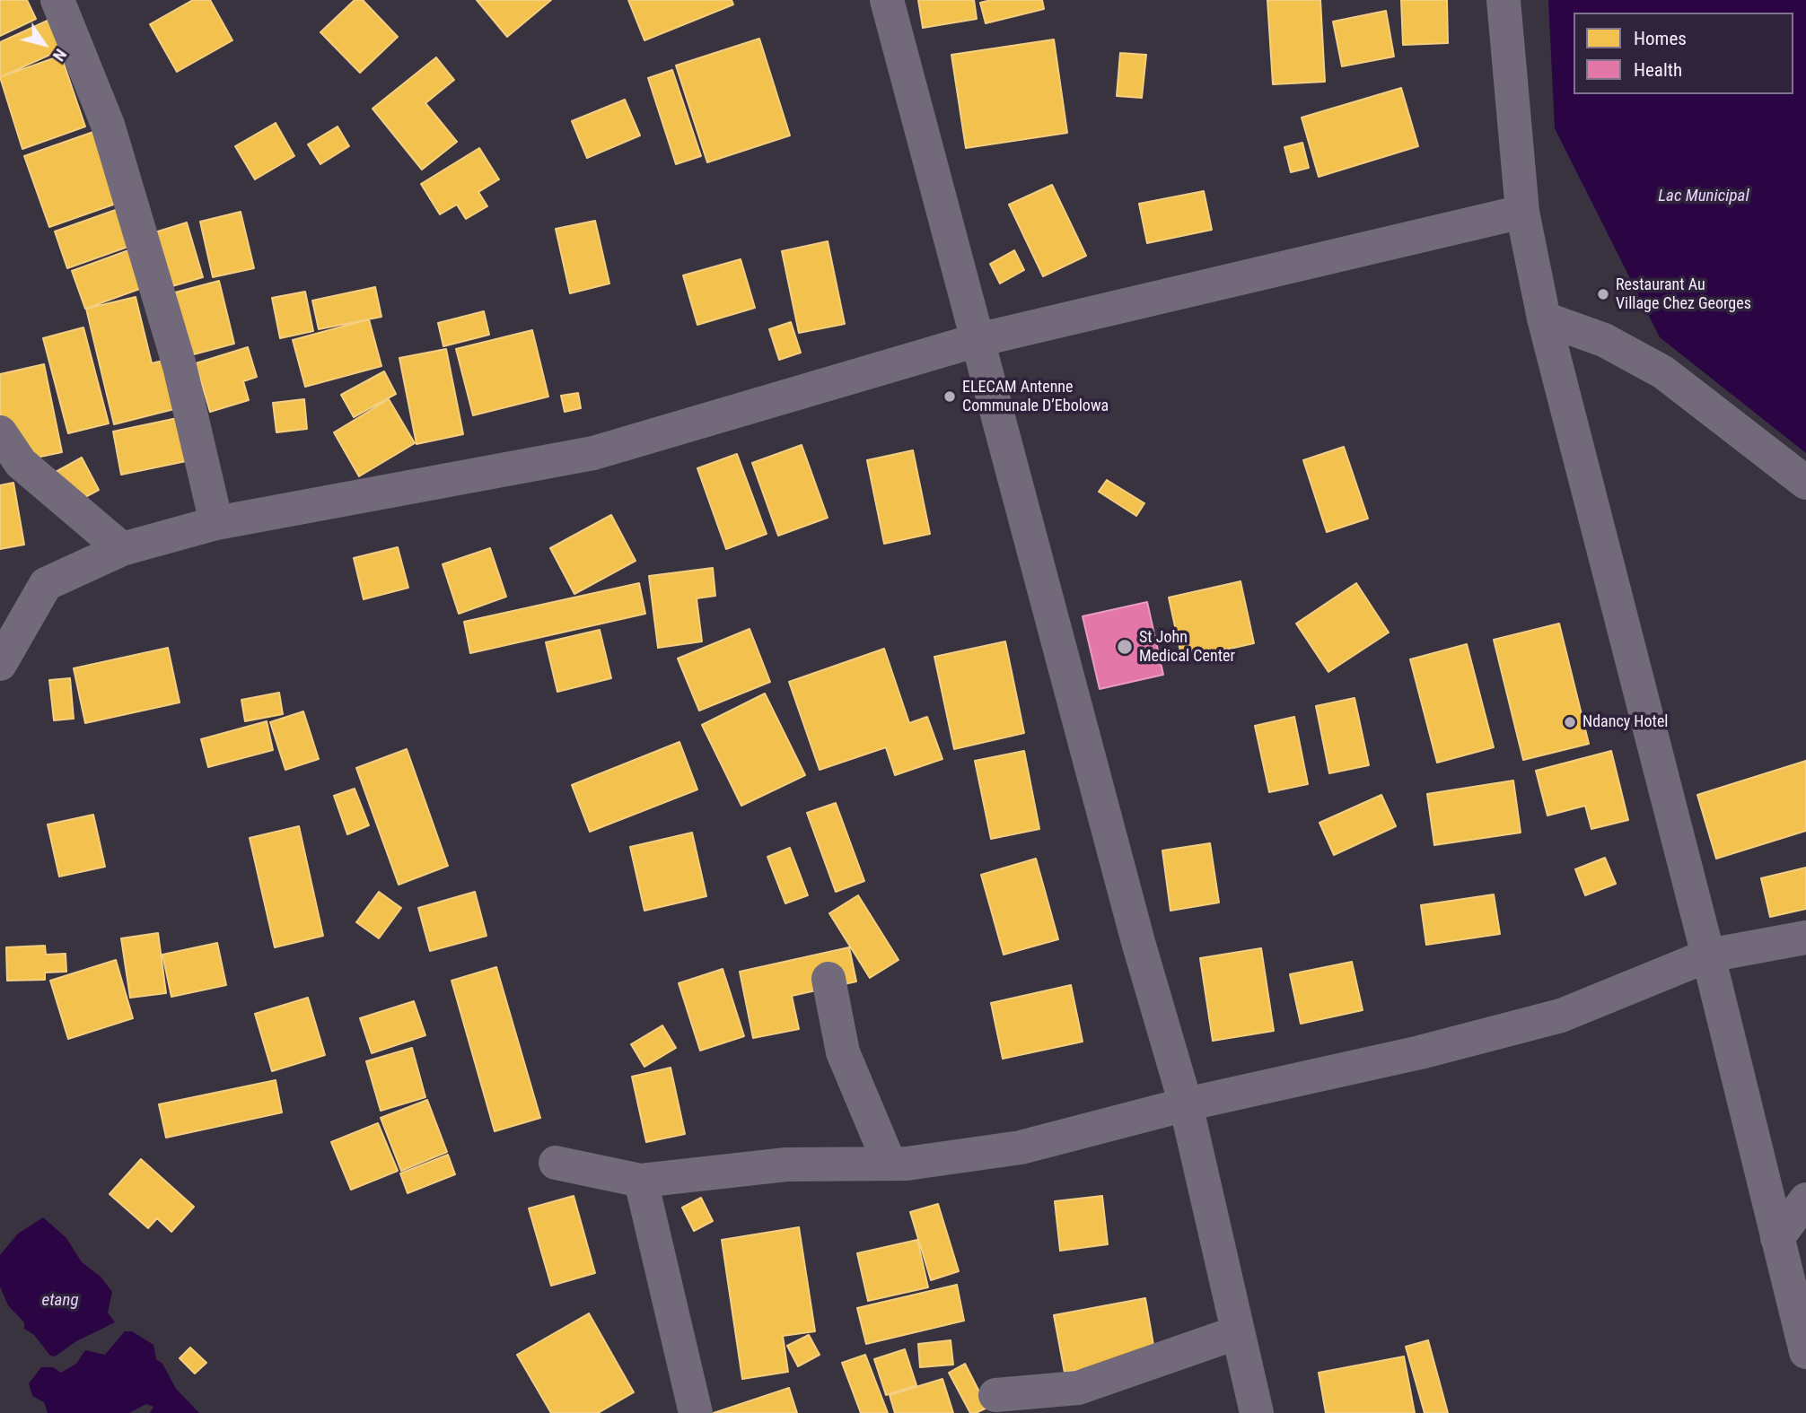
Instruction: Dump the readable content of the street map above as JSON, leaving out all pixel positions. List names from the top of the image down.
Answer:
{
  "water": ["Lac Municipal", "etang"],
  "places": [
    "Restaurant Au Village Chez Georges",
    "ELECAM Antenne Communale D’Ebolowa",
    "St John Medical Center",
    "Ndancy Hotel"
  ],
  "legend": ["Homes", "Health"],
  "north": "bottom right"
}
